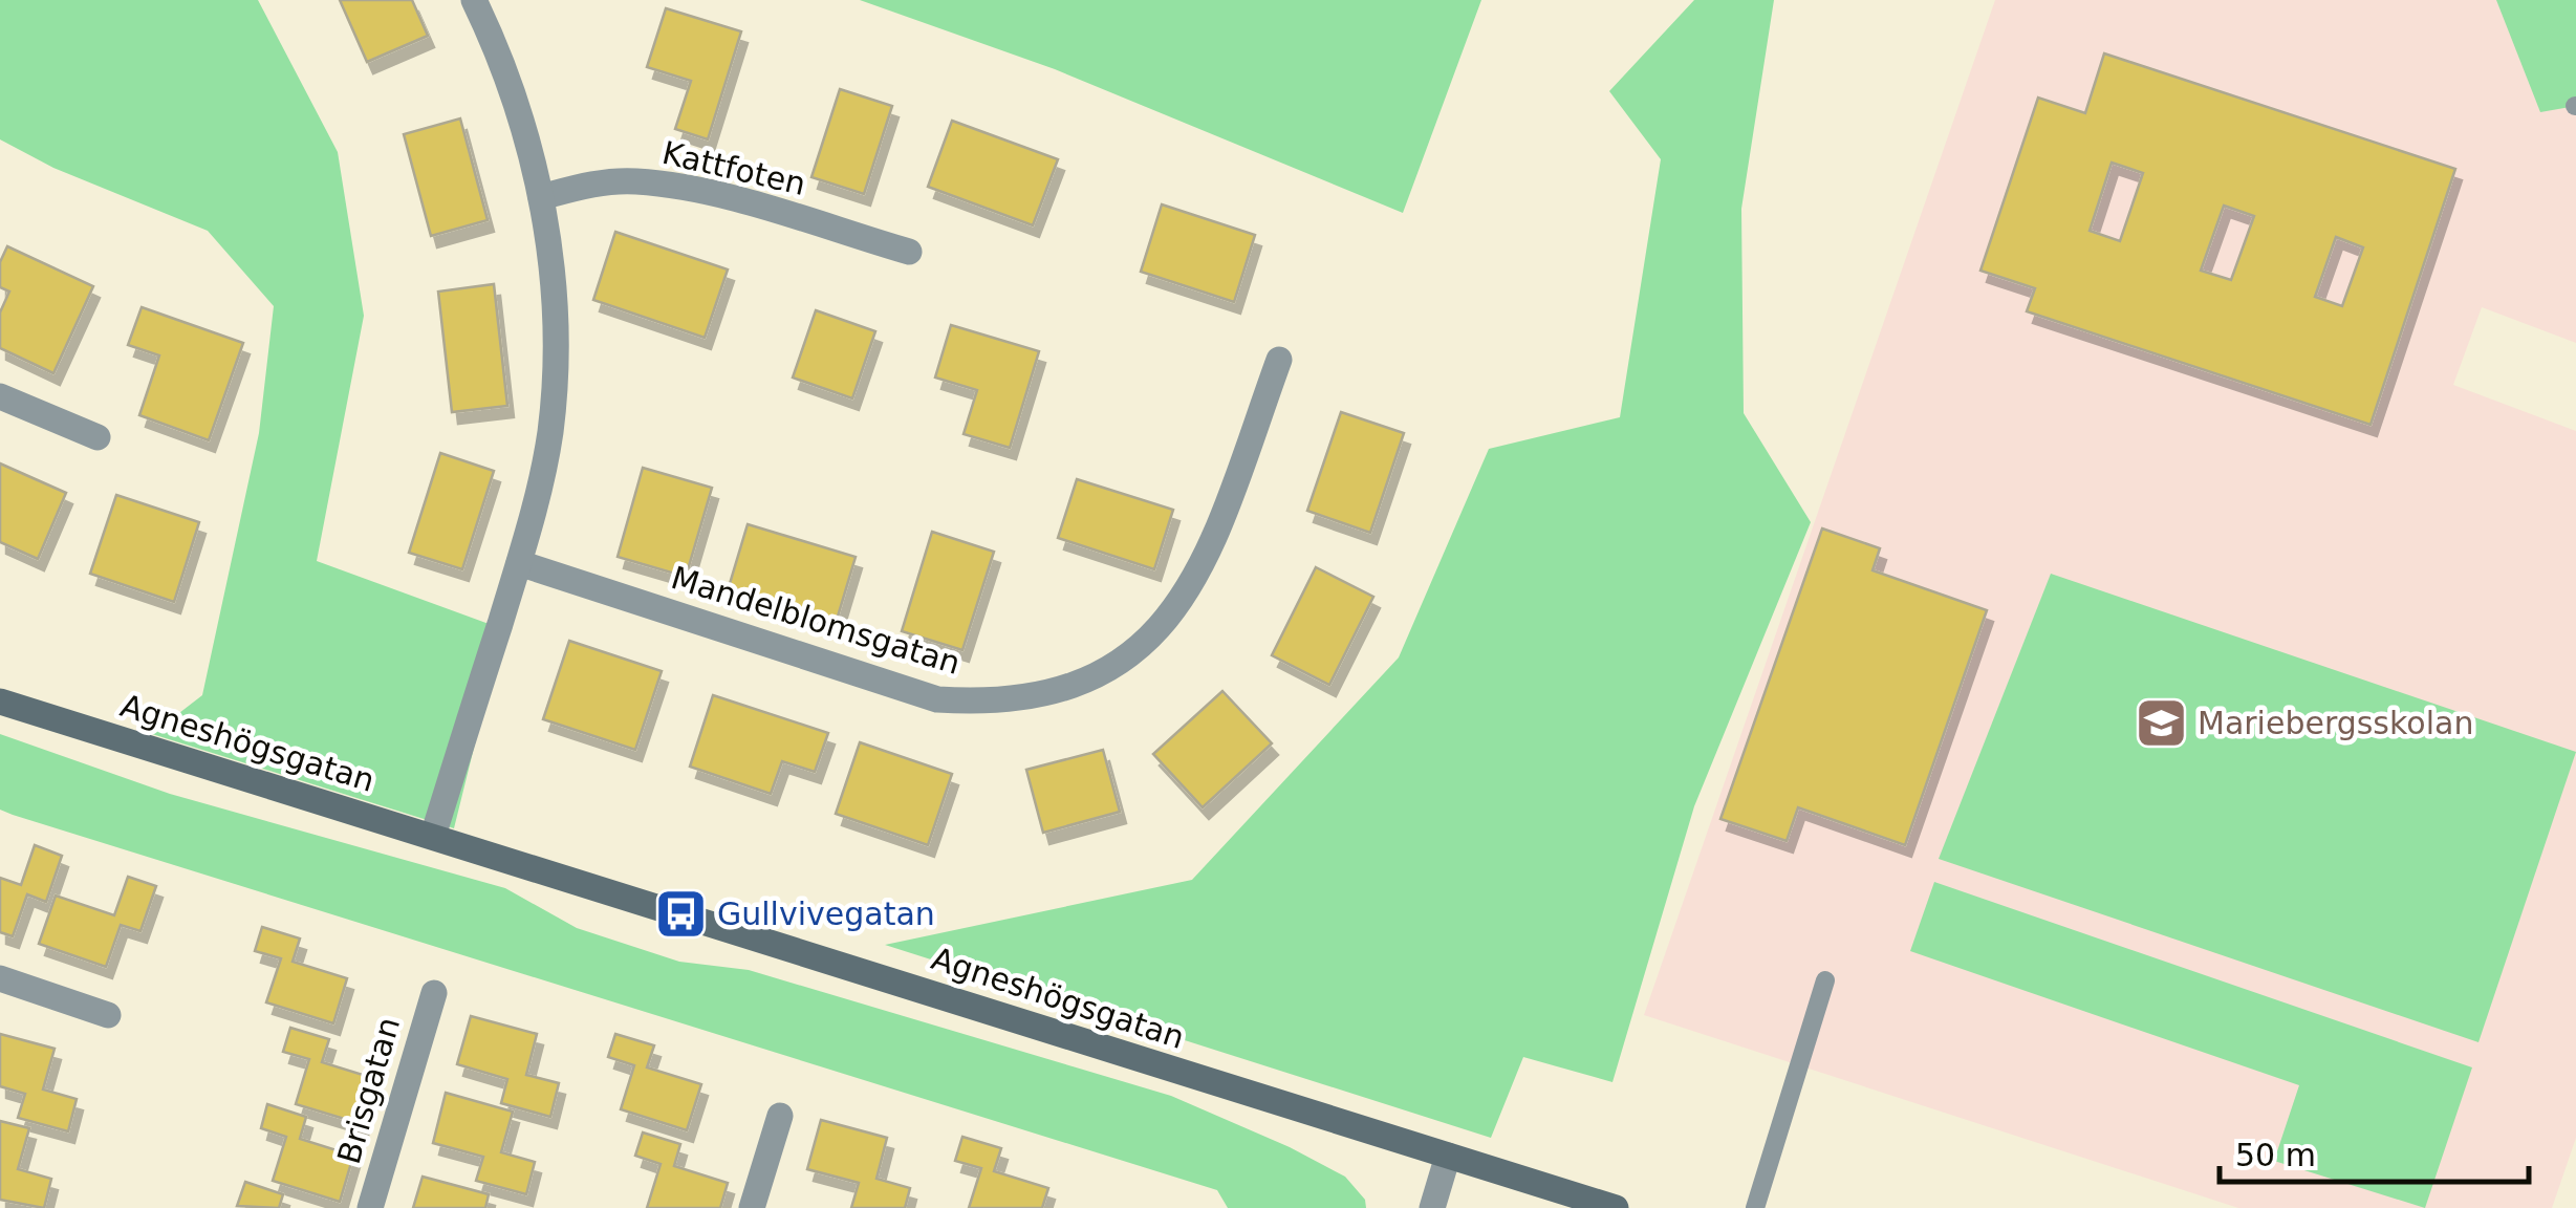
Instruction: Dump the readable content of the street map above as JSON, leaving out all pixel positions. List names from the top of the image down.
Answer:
{
  "streets": {
    "street": [
      "Kattfoten",
      "Mandelblomsgatan",
      "Agneshögsgatan",
      "Brisgatan"
    ]
  },
  "places": {
    "school or university": ["Mariebergsskolan"],
    "bus stop": ["Gullvivegatan"]
  },
  "scale_bar": "50 m"
}
